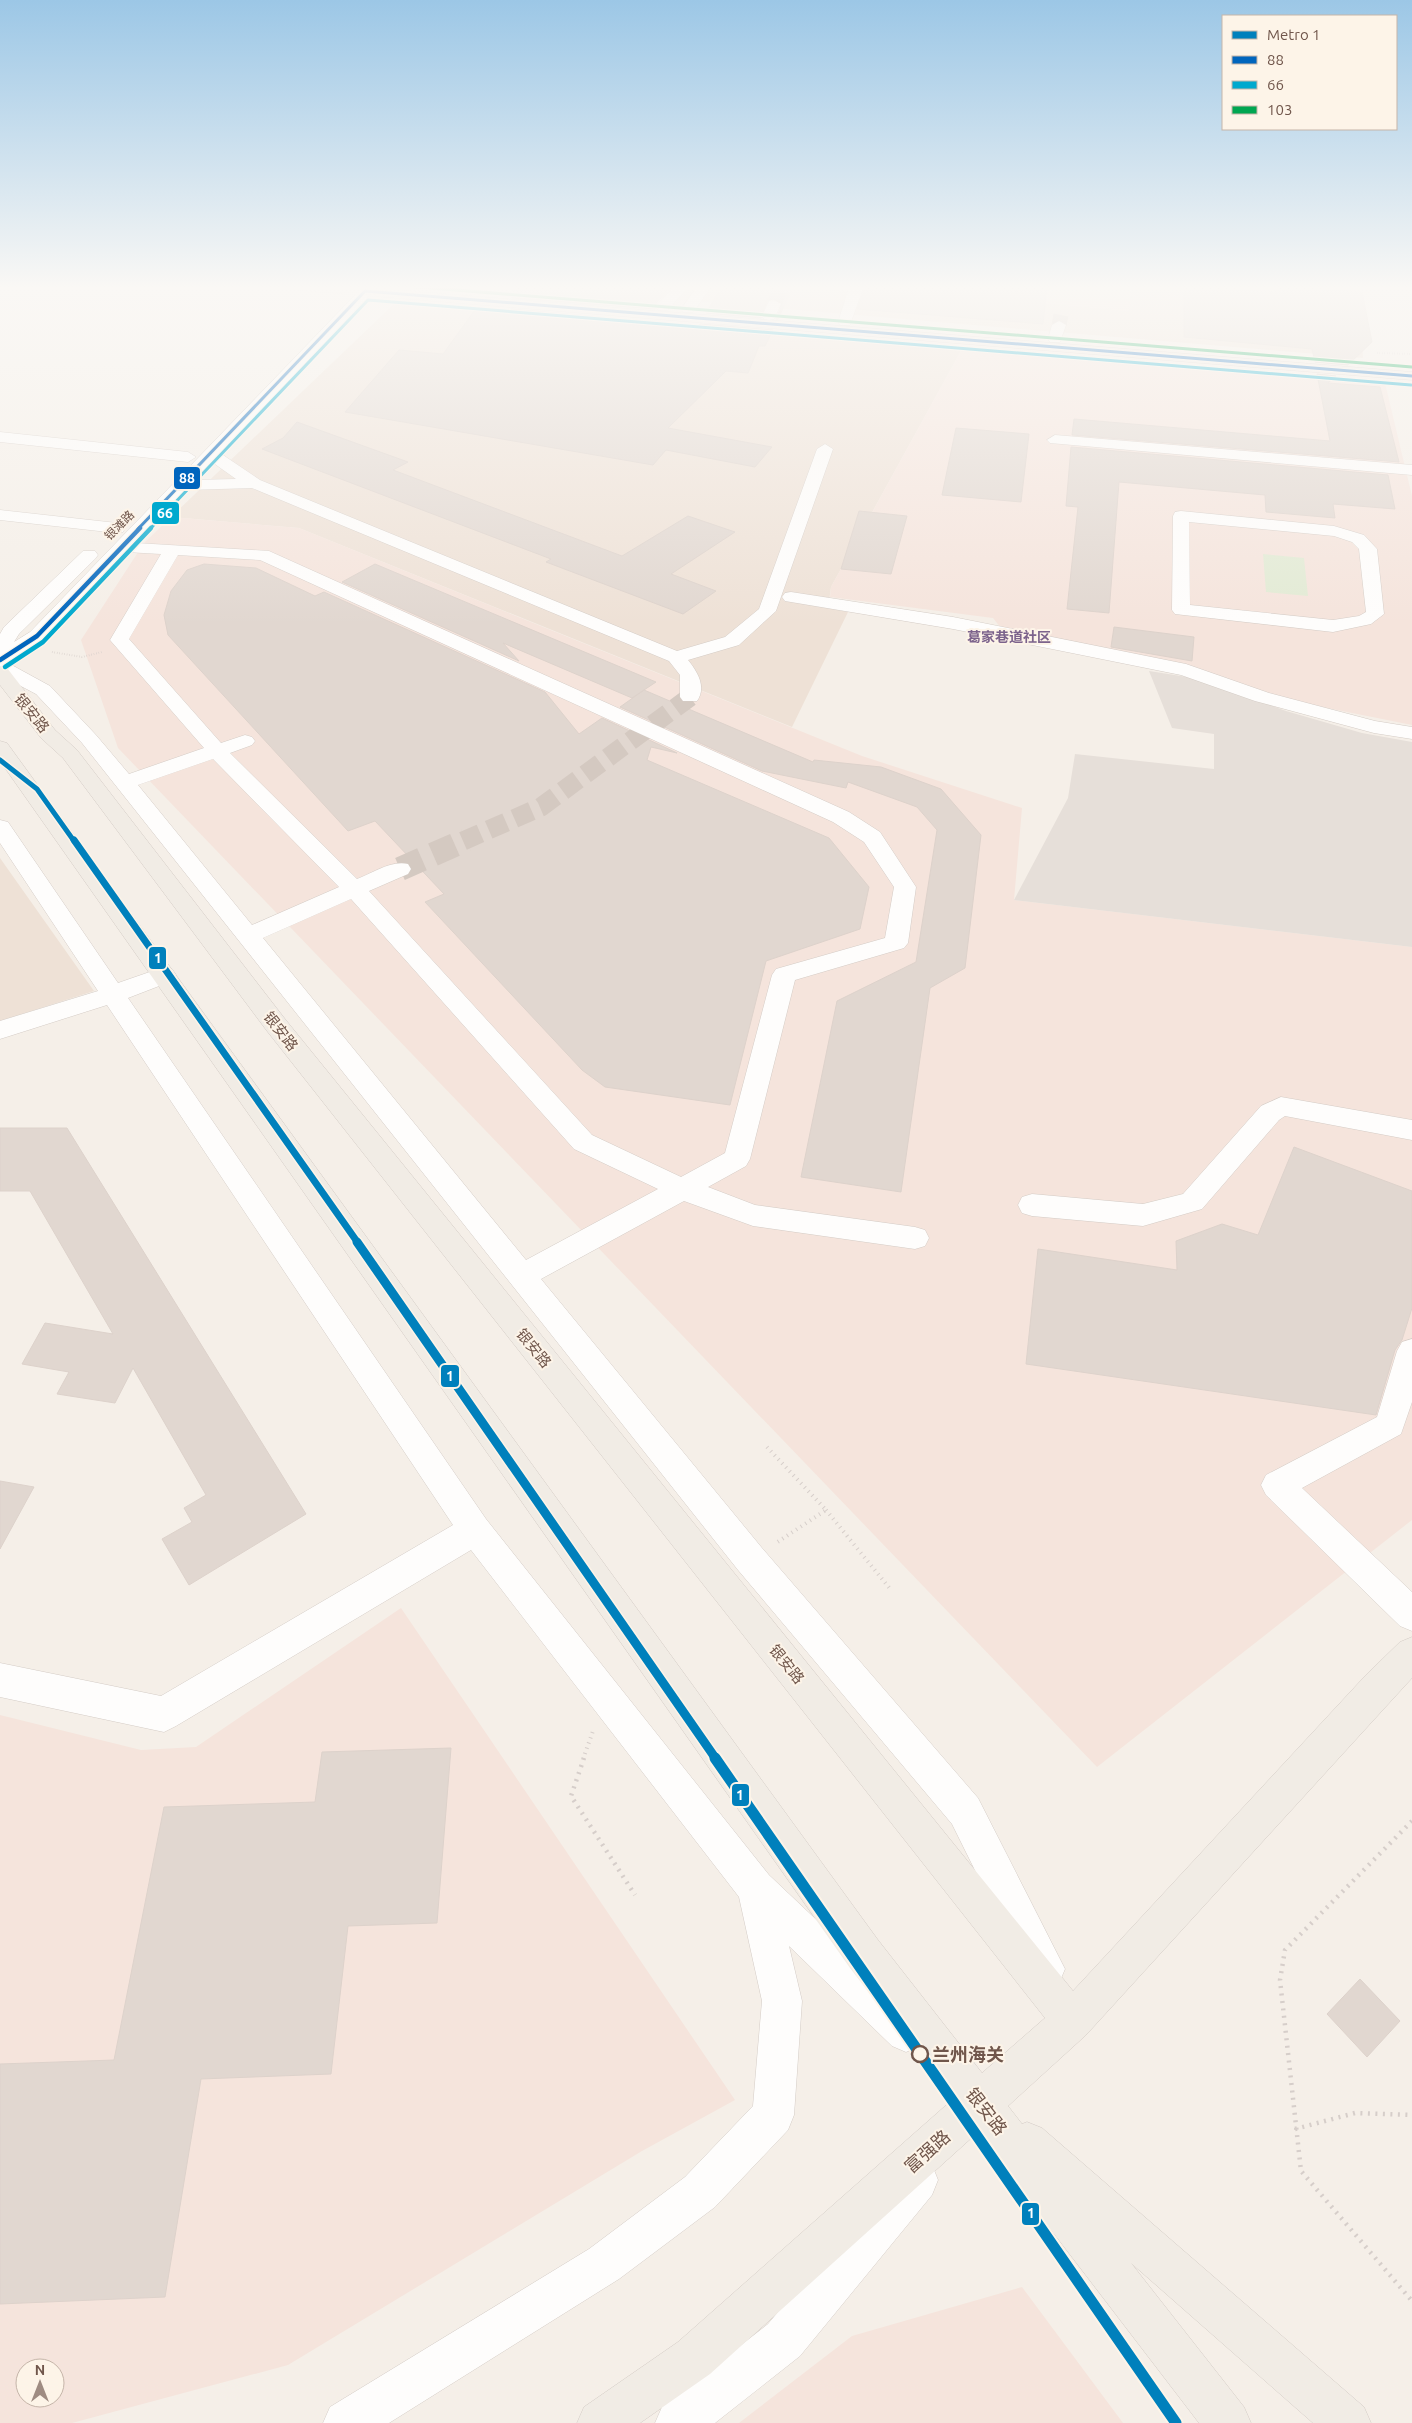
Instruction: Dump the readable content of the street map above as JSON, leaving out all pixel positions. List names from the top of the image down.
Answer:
{
  "streets": {
    "main road": ["银安路", "富强路"],
    "street": ["银滩路"]
  },
  "crossings": [
    ["银安路", "富强路"]
  ],
  "districts": ["葛家巷道社区"],
  "places": ["兰州海关"],
  "lines": ["transit line 88", "transit line 66", "metro line 1"],
  "legend": [
    "Metro 1",
    "88",
    "66",
    "103"
  ],
  "north": "top"
}
